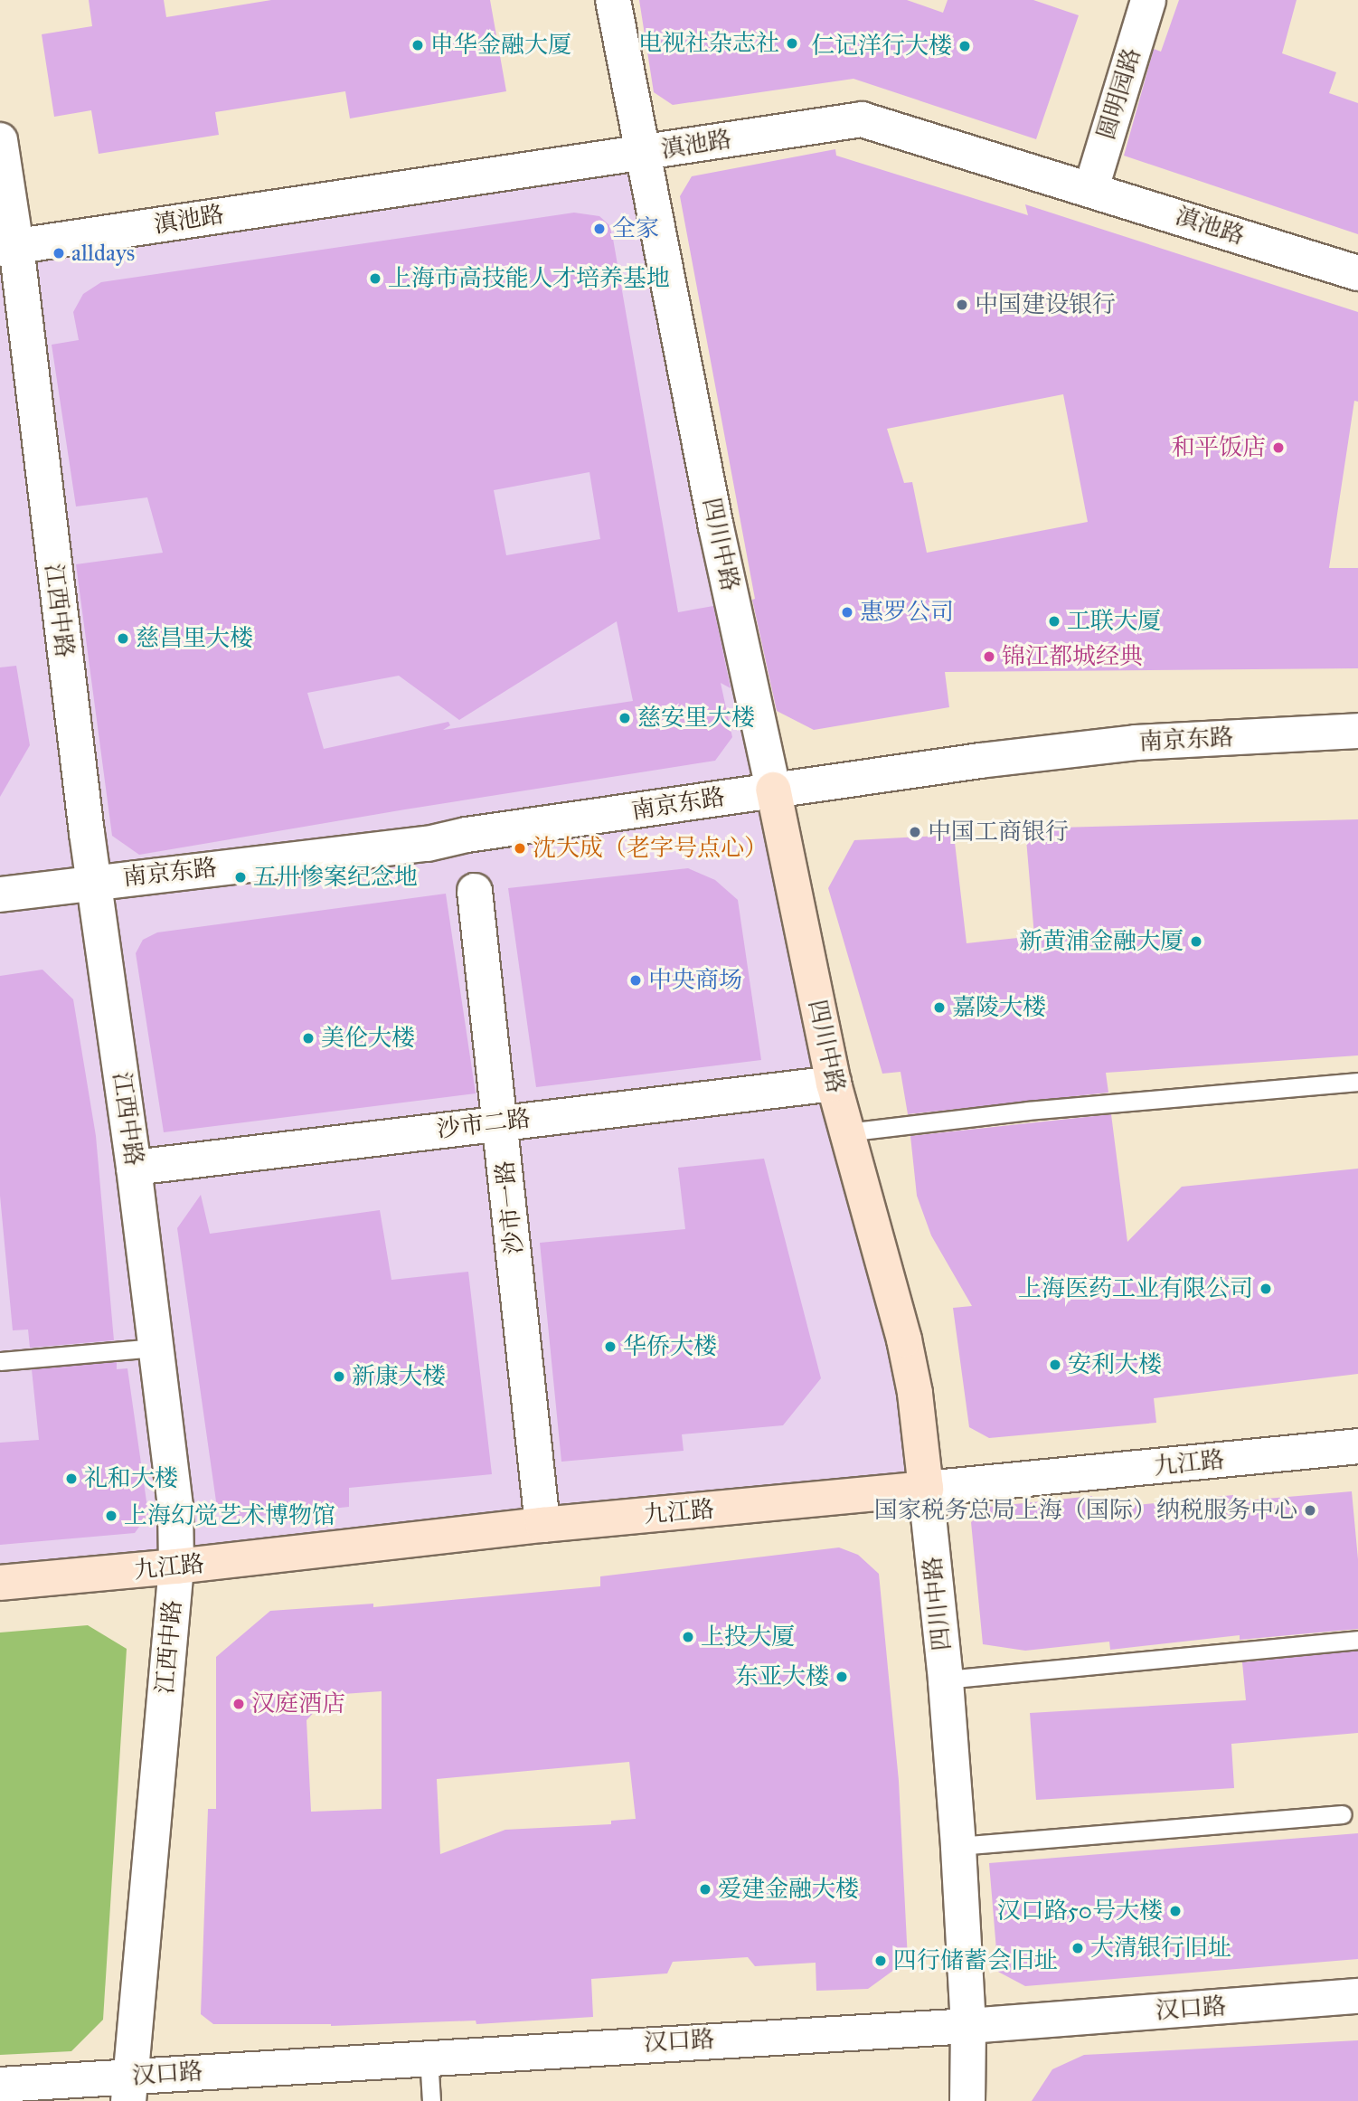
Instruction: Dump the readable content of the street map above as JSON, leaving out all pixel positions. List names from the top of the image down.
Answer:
{
  "streets": {
    "street": [
      "圆明园路",
      "滇池路",
      "四川中路",
      "江西中路",
      "南京东路",
      "沙市二路",
      "沙市一路",
      "九江路",
      "汉口路"
    ]
  },
  "crossings": [
    ["圆明园路", "滇池路"],
    ["滇池路", "四川中路"],
    ["滇池路", "江西中路"],
    ["四川中路", "南京东路"],
    ["四川中路", "沙市二路"],
    ["四川中路", "九江路"],
    ["四川中路", "汉口路"],
    ["江西中路", "南京东路"],
    ["江西中路", "沙市二路"],
    ["江西中路", "九江路"],
    ["江西中路", "汉口路"],
    ["沙市二路", "沙市一路"],
    ["沙市一路", "九江路"]
  ],
  "places": [
    "电视社杂志社",
    "申华金融大厦",
    "仁记洋行大楼",
    "全家",
    "alldays",
    "上海市高技能人才培养基地",
    "中国建设银行",
    "和平饭店",
    "惠罗公司",
    "工联大厦",
    "慈昌里大楼",
    "锦江都城经典",
    "慈安里大楼",
    "中国工商银行",
    "沈大成（老字号点心）",
    "五卅惨案纪念地",
    "新黄浦金融大厦",
    "中央商场",
    "嘉陵大楼",
    "美伦大楼",
    "上海医药工业有限公司",
    "华侨大楼",
    "安利大楼",
    "新康大楼",
    "礼和大楼",
    "国家税务总局上海（国际）纳税服务中心",
    "上海幻觉艺术博物馆",
    "上投大厦",
    "东亚大楼",
    "汉庭酒店",
    "爱建金融大楼",
    "汉口路50号大楼",
    "大清银行旧址",
    "四行储蓄会旧址"
  ]
}
